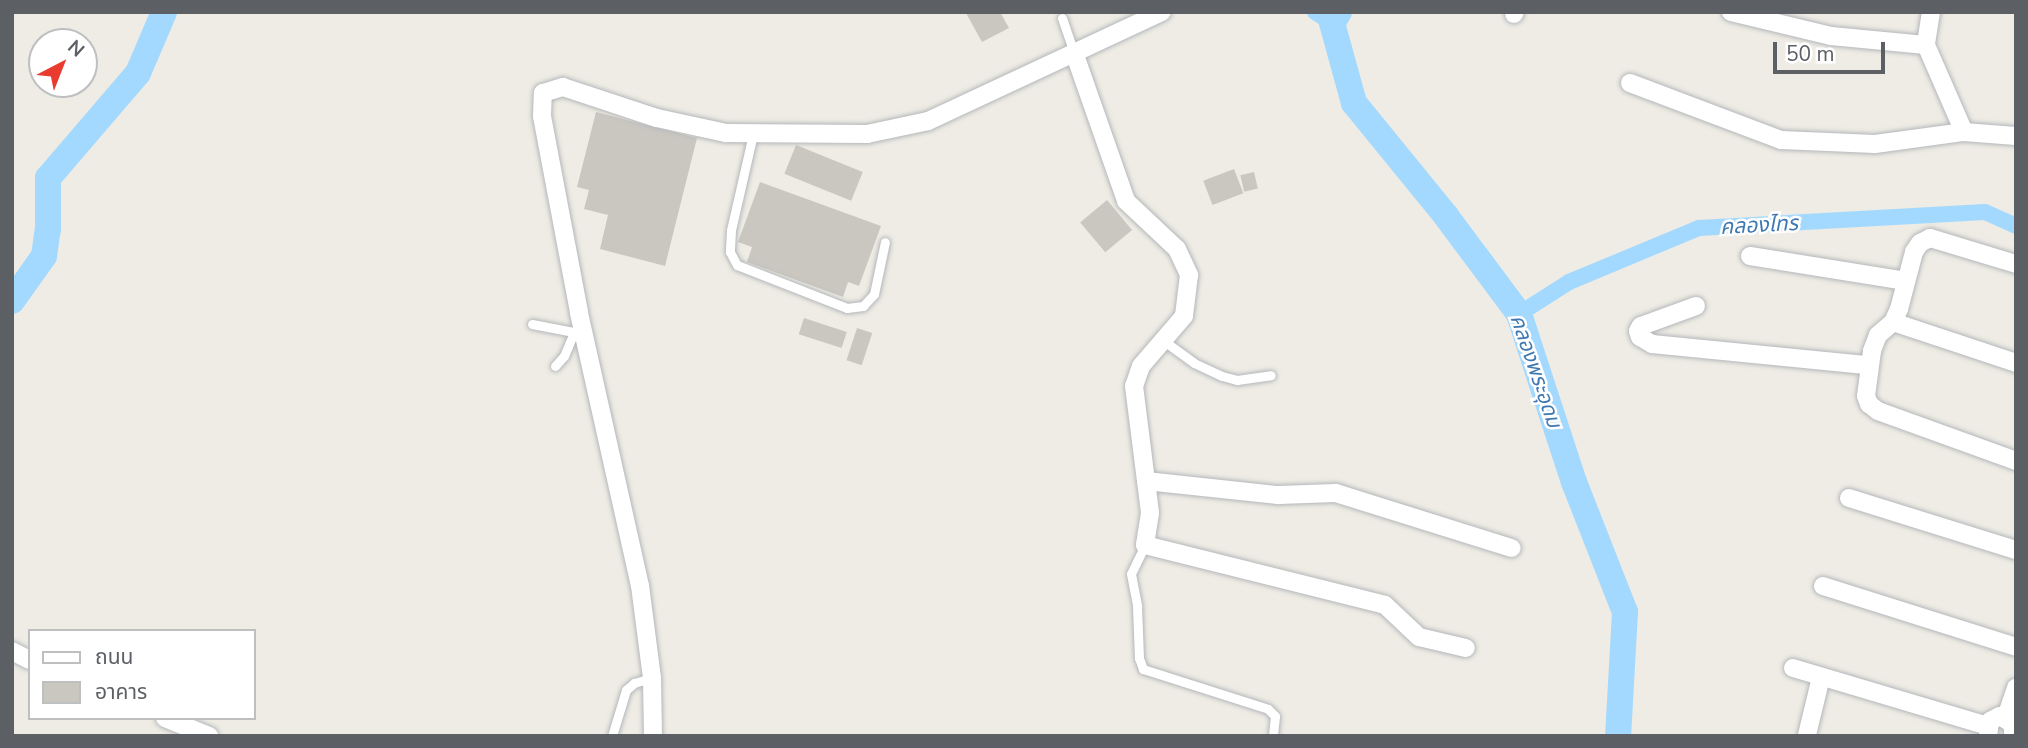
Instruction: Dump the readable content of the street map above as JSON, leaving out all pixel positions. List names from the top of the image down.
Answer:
{
  "water": ["คลองไทร", "คลองพระอุดม"],
  "legend": ["ถนน", "อาคาร"],
  "scale_bar": "50 m",
  "north": "top right"
}
